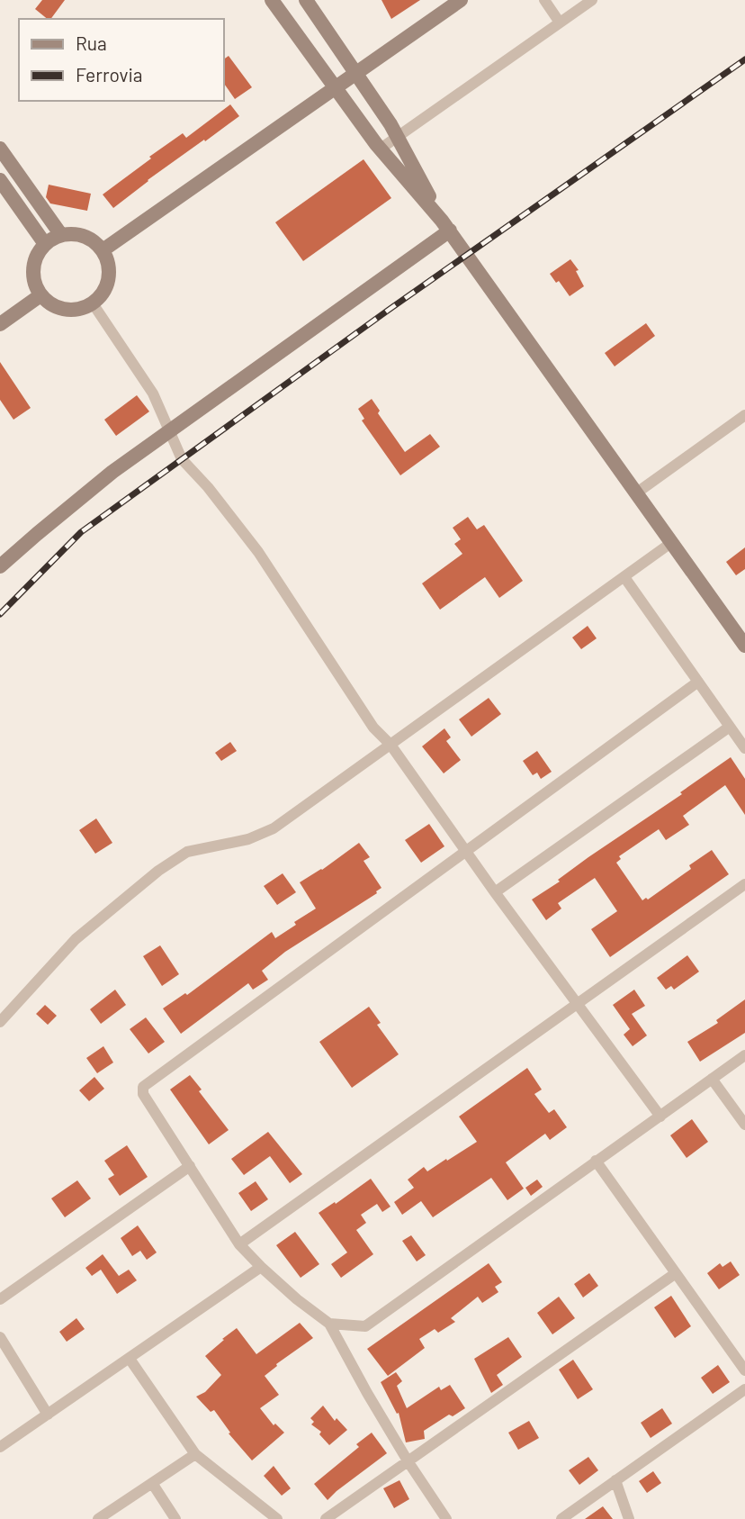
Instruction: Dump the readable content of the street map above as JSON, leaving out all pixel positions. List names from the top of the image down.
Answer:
{
  "legend": ["Rua", "Ferrovia"]
}
